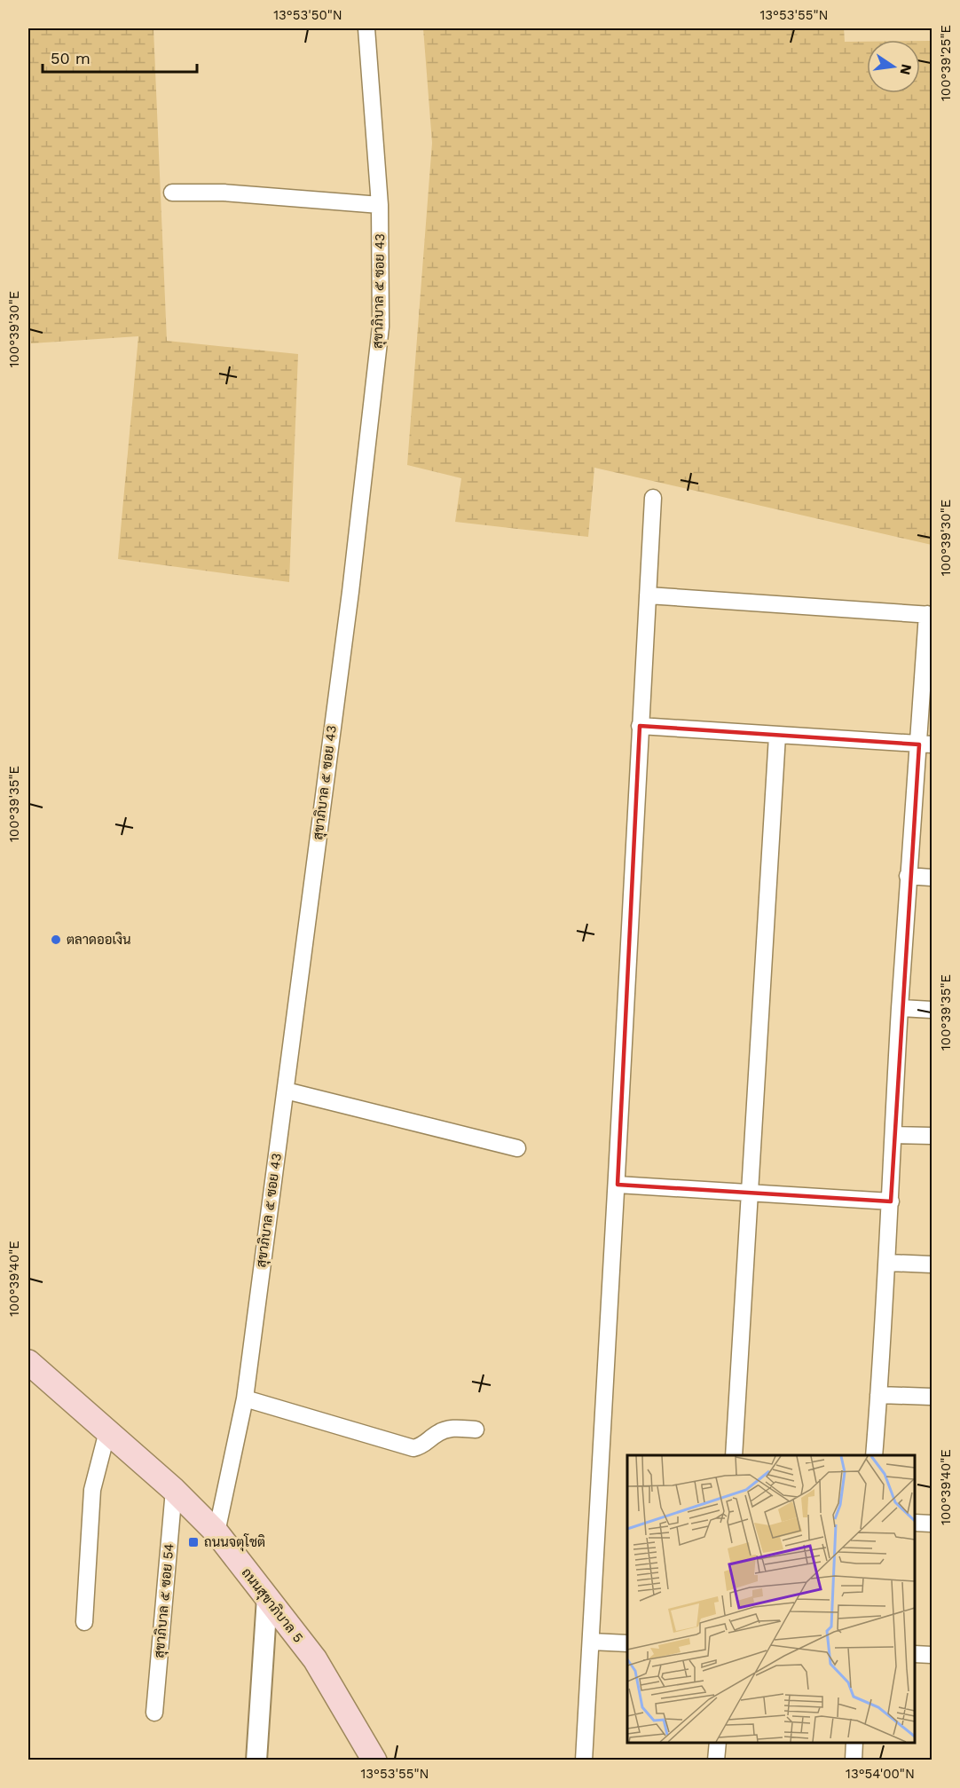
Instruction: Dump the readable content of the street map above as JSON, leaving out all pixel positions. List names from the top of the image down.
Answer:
{
  "streets": {
    "main road": ["ถนนสุขาภิบาล 5"],
    "street": ["สุขาภิบาล ๕ ซอย 43", "สุขาภิบาล ๕ ซอย 54"]
  },
  "crossings": [
    ["สุขาภิบาล ๕ ซอย 43", "ถนนสุขาภิบาล 5"],
    ["สุขาภิบาล ๕ ซอย 54", "ถนนสุขาภิบาล 5"]
  ],
  "places": {
    "other": ["ตลาดออเงิน"],
    "transit": ["ถนนจตุโชติ"]
  },
  "scale_bar": "50 m",
  "north": "right",
  "coordinates": [
    "13°53'50\"N",
    "13°53'55\"N",
    "100°39'25\"E",
    "100°39'30\"E",
    "100°39'35\"E",
    "100°39'40\"E",
    "13°54'00\"N"
  ]
}
